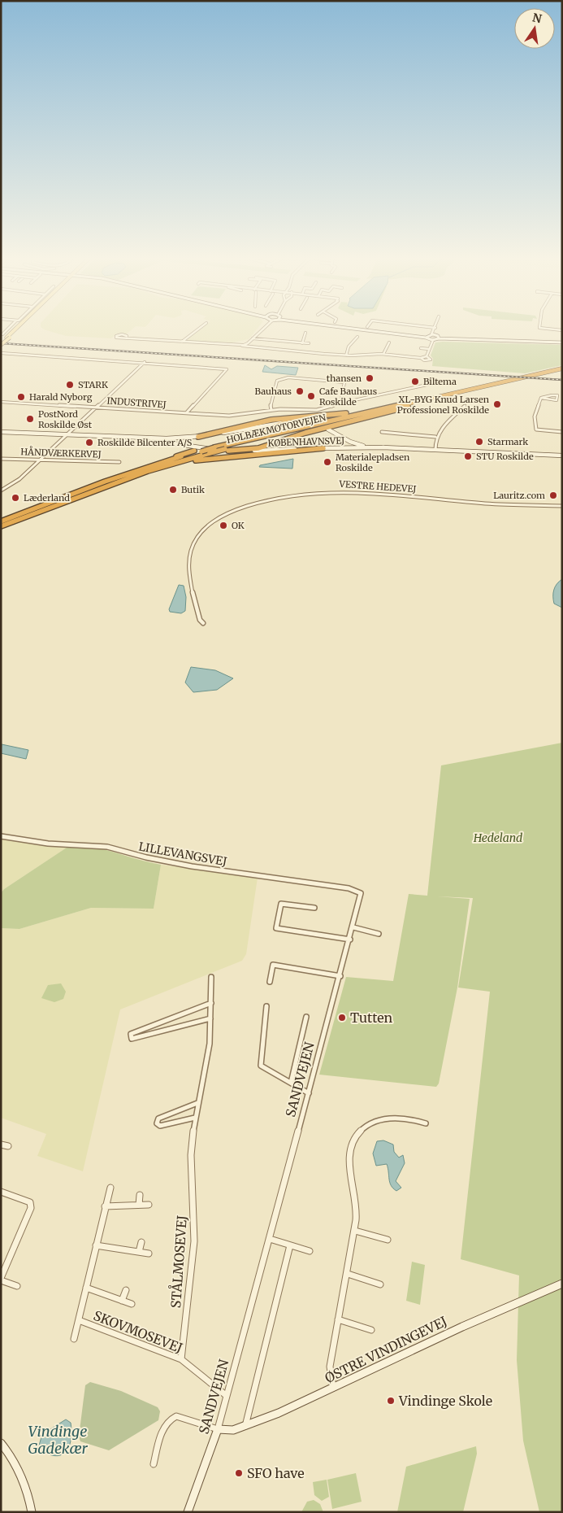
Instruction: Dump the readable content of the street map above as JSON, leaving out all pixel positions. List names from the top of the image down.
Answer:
{
  "streets": {
    "highway": ["HOLBÆKMOTORVEJEN"],
    "street": [
      "INDUSTRIVEJ",
      "KØBENHAVNSVEJ",
      "HÅNDVÆRKERVEJ",
      "VESTRE HEDEVEJ",
      "LILLEVANGSVEJ",
      "SANDVEJEN",
      "STÅLMOSEVEJ",
      "SKOVMOSEVEJ",
      "ØSTRE VINDINGEVEJ"
    ]
  },
  "crossings": [
    ["HOLBÆKMOTORVEJEN", "KØBENHAVNSVEJ"],
    ["LILLEVANGSVEJ", "SANDVEJEN"],
    ["SANDVEJEN", "SKOVMOSEVEJ"],
    ["SANDVEJEN", "ØSTRE VINDINGEVEJ"],
    ["STÅLMOSEVEJ", "SKOVMOSEVEJ"]
  ],
  "water": ["Vindinge Gadekær"],
  "parks": ["Hedeland"],
  "places": [
    "thansen",
    "Biltema",
    "STARK",
    "Bauhaus",
    "Cafe Bauhaus Roskilde",
    "Harald Nyborg",
    "XL-BYG Knud Larsen Professionel Roskilde",
    "PostNord Roskilde Øst",
    "Starmark",
    "Roskilde Bilcenter A/S",
    "STU Roskilde",
    "Materialepladsen Roskilde",
    "Butik",
    "Lauritz.com",
    "Læderland",
    "OK",
    "Tutten",
    "Vindinge Skole",
    "SFO have"
  ],
  "north": "top"
}
